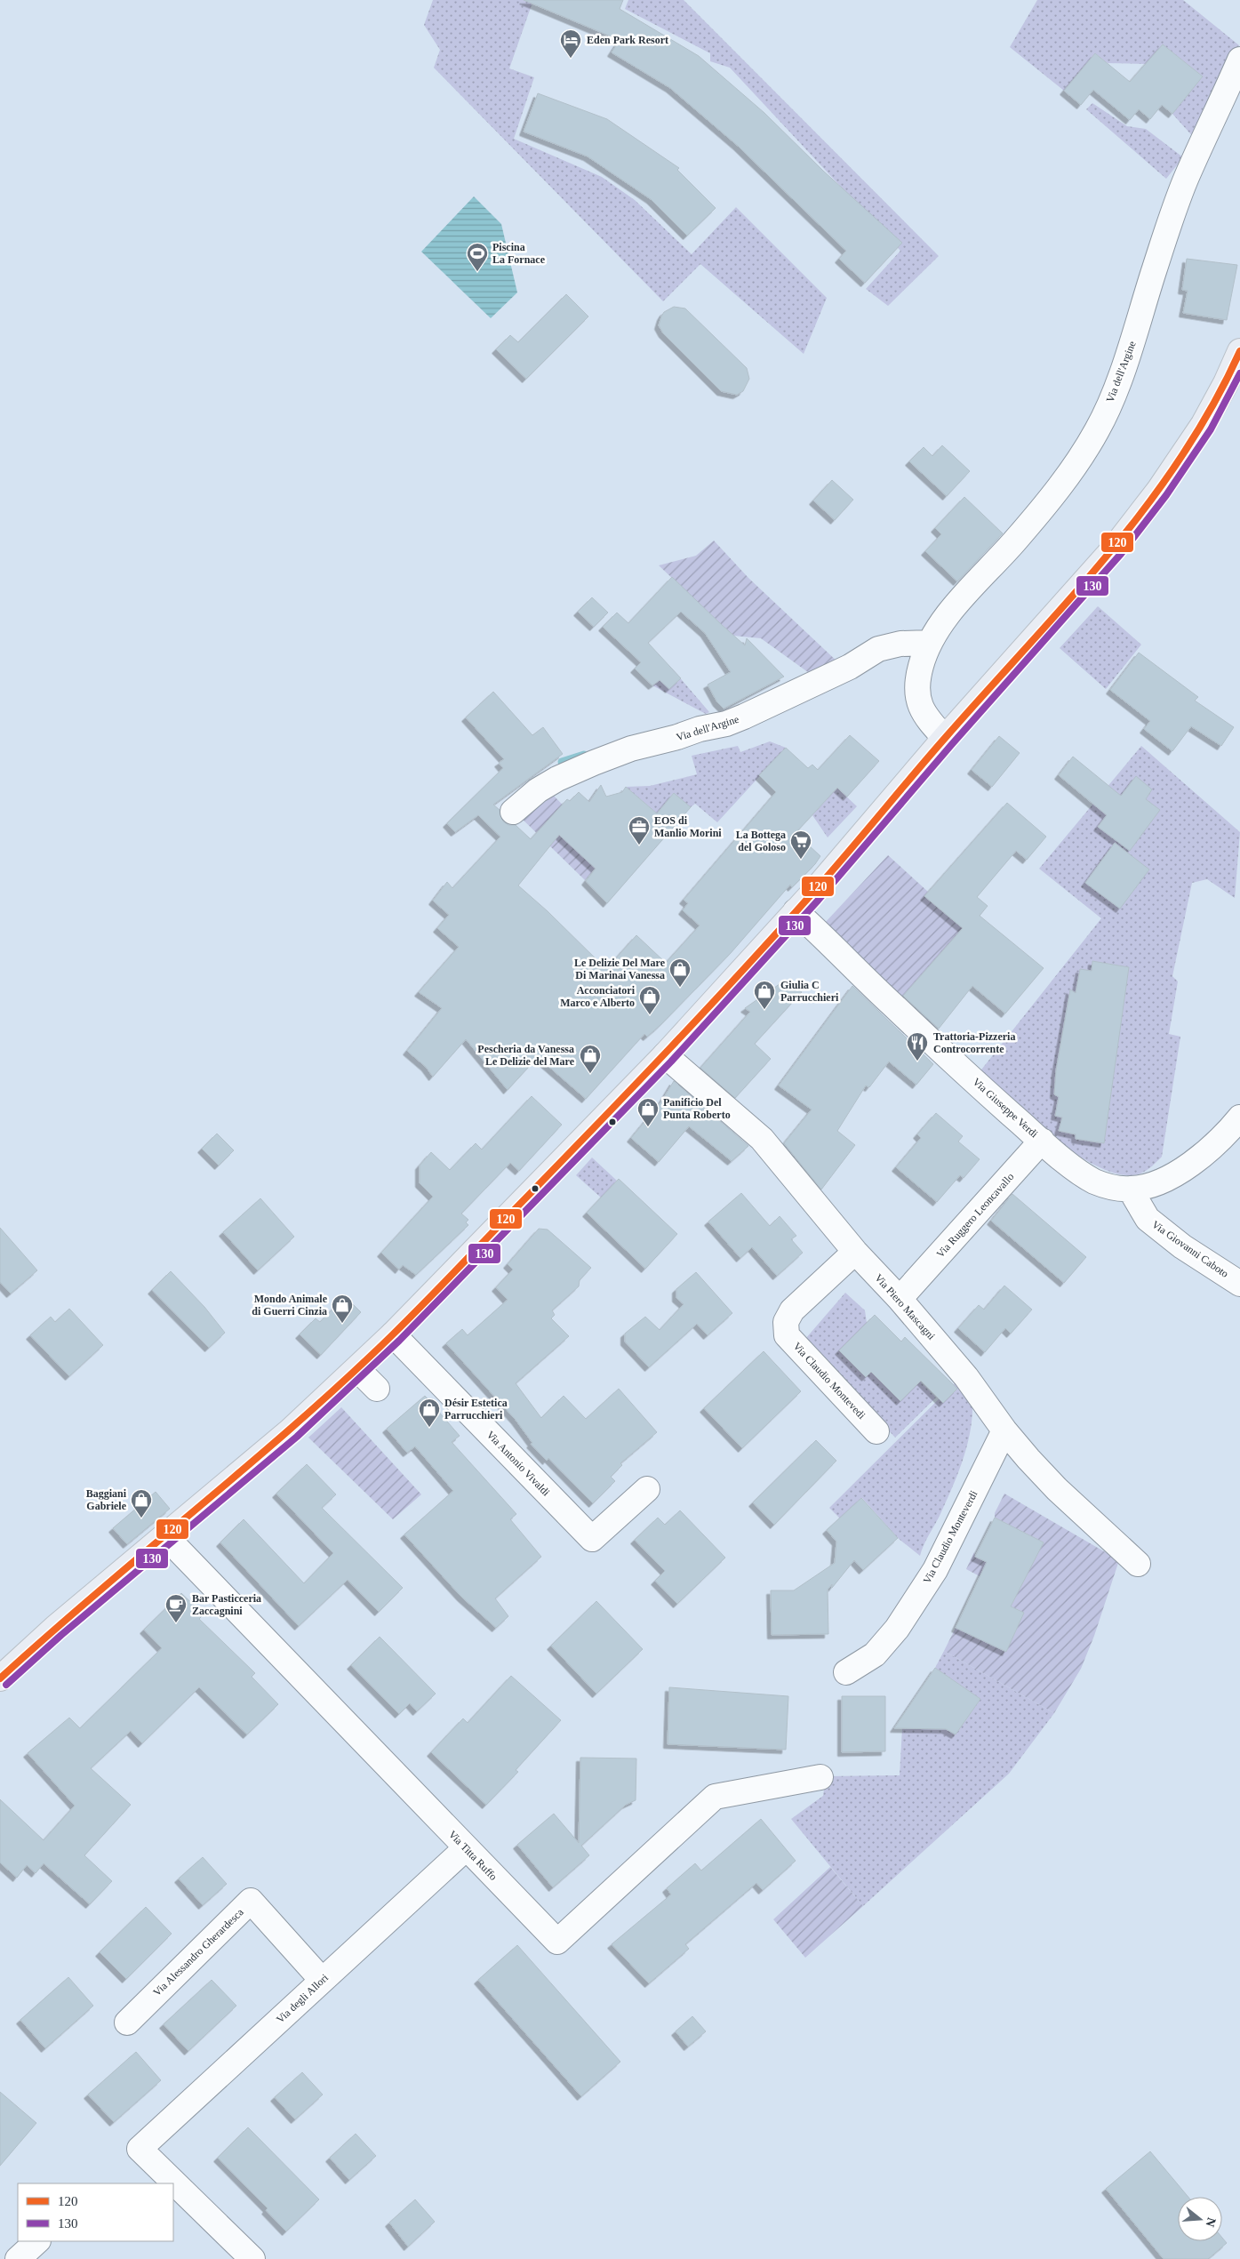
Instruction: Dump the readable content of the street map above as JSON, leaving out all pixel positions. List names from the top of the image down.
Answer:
{
  "streets": {
    "street": [
      "Via dell'Argine",
      "Via Giuseppe Verdi",
      "Via Ruggero Leoncavallo",
      "Via Giovanni Caboto",
      "Via Piero Mascagni",
      "Via Claudio Montevedi",
      "Via Antonio Vivaldi",
      "Via Claudio Monteverdi",
      "Via Titta Ruffo",
      "Via Alessandro Gherardesca",
      "Via degli Allori"
    ]
  },
  "crossings": [
    ["Via Giuseppe Verdi", "Via Ruggero Leoncavallo"],
    ["Via Giuseppe Verdi", "Via Giovanni Caboto"],
    ["Via Ruggero Leoncavallo", "Via Piero Mascagni"],
    ["Via Piero Mascagni", "Via Claudio Montevedi"],
    ["Via Piero Mascagni", "Via Claudio Monteverdi"],
    ["Via Titta Ruffo", "Via degli Allori"],
    ["Via Alessandro Gherardesca", "Via degli Allori"]
  ],
  "places": {
    "hotel": ["Eden Park Resort"],
    "sports": ["Piscina La Fornace"],
    "office": ["EOS di Manlio Morini"],
    "supermarket": ["La Bottega del Goloso"],
    "shop": [
      "Le Delizie Del Mare Di Marinai Vanessa",
      "Giulia C Parrucchieri",
      "Acconciatori Marco e Alberto",
      "Pescheria da Vanessa Le Delizie del Mare",
      "Panificio Del Punta Roberto",
      "Mondo Animale di Guerri Cinzia",
      "Désir Estetica Parrucchieri",
      "Baggiani Gabriele"
    ],
    "restaurant": ["Trattoria-Pizzeria Controcorrente"],
    "cafe": ["Bar Pasticceria Zaccagnini"]
  },
  "lines": ["transit line 120", "transit line 130"],
  "legend": ["120", "130"],
  "north": "right"
}
